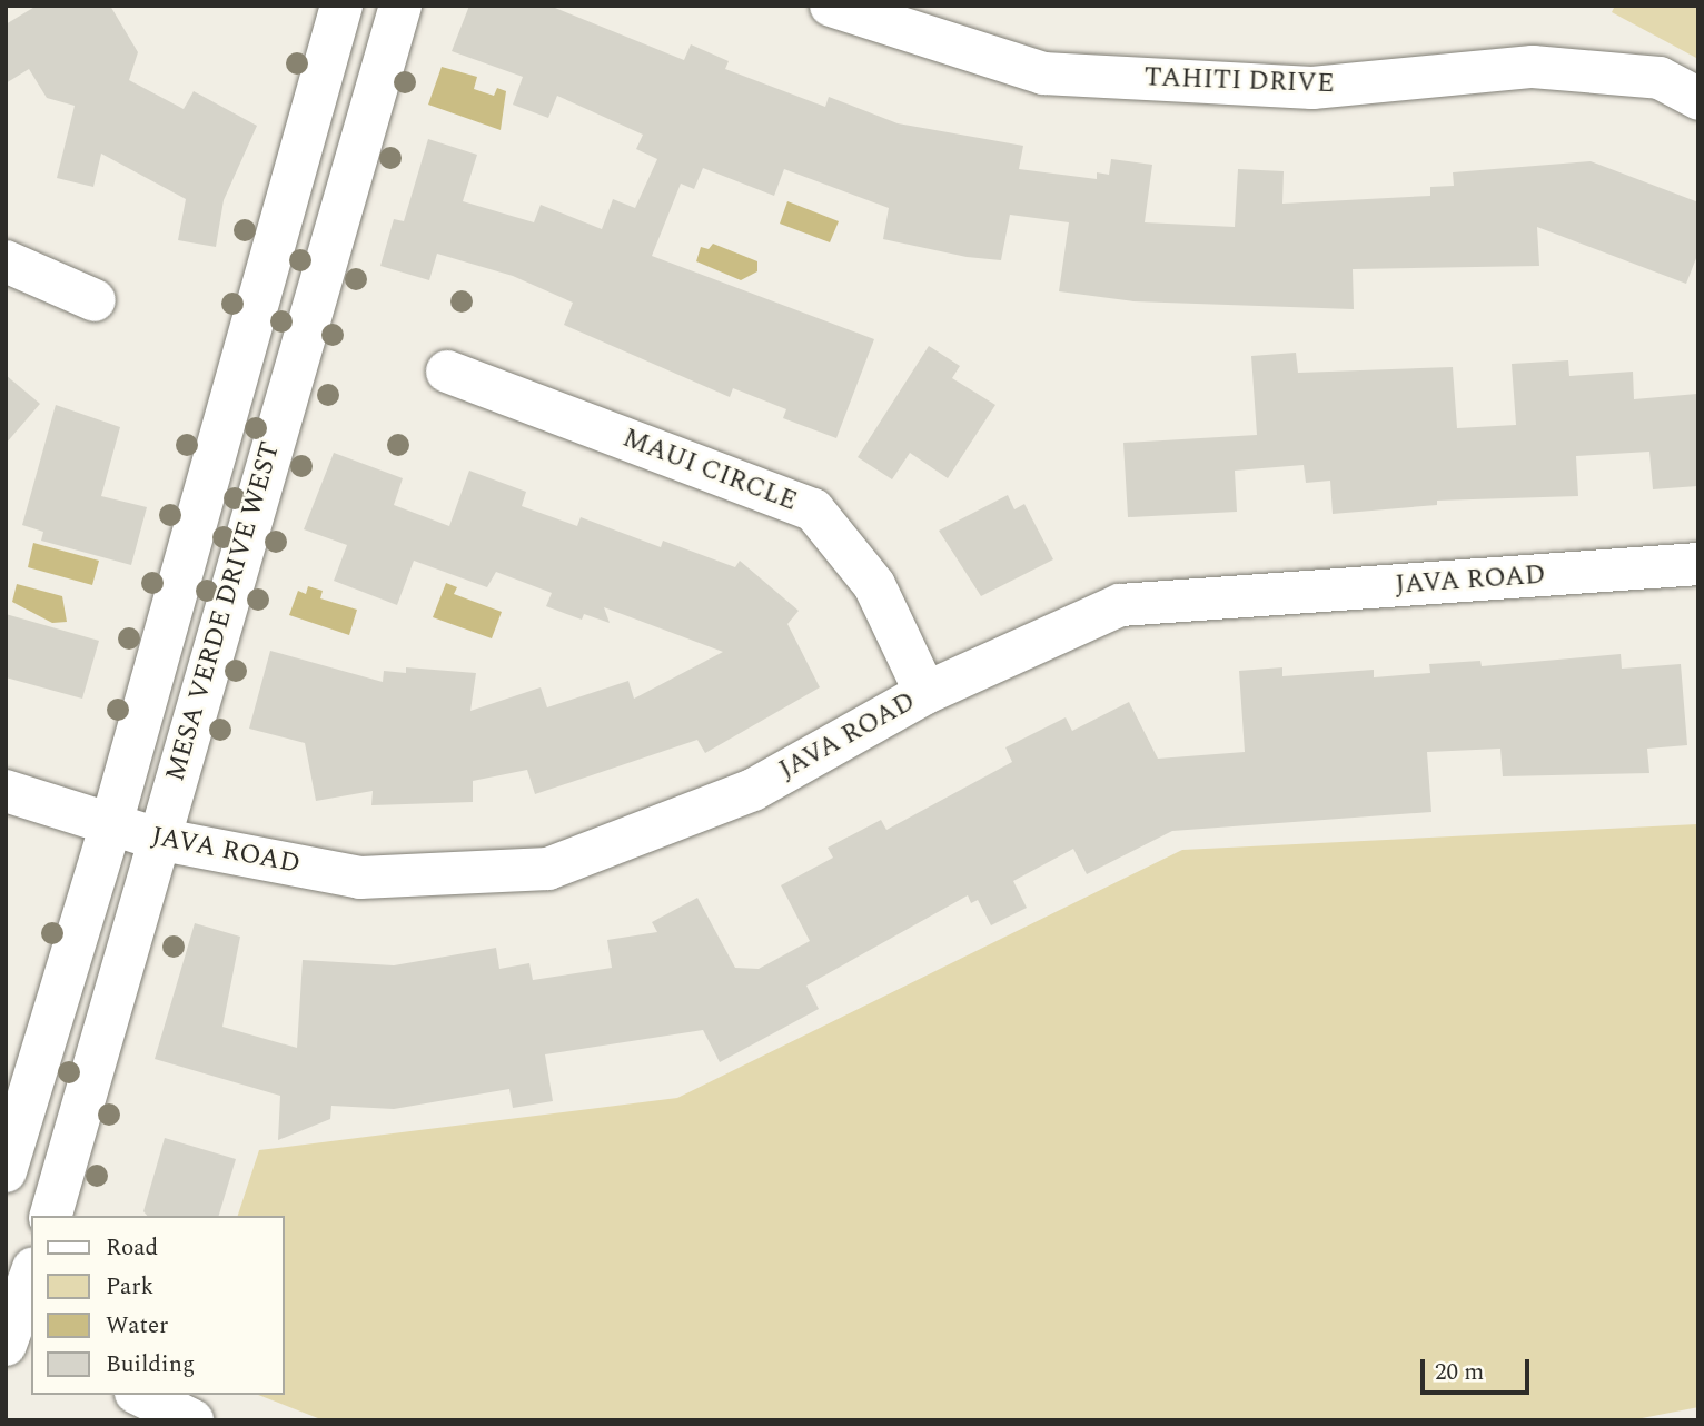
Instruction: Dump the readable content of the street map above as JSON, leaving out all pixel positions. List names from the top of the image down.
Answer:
{
  "streets": {
    "street": [
      "TAHITI DRIVE",
      "MAUI CIRCLE",
      "JAVA ROAD",
      "MESA VERDE DRIVE WEST"
    ]
  },
  "crossings": [
    ["MAUI CIRCLE", "JAVA ROAD"],
    ["JAVA ROAD", "MESA VERDE DRIVE WEST"]
  ],
  "legend": [
    "Road",
    "Park",
    "Water",
    "Building"
  ],
  "scale_bar": "20 m"
}
